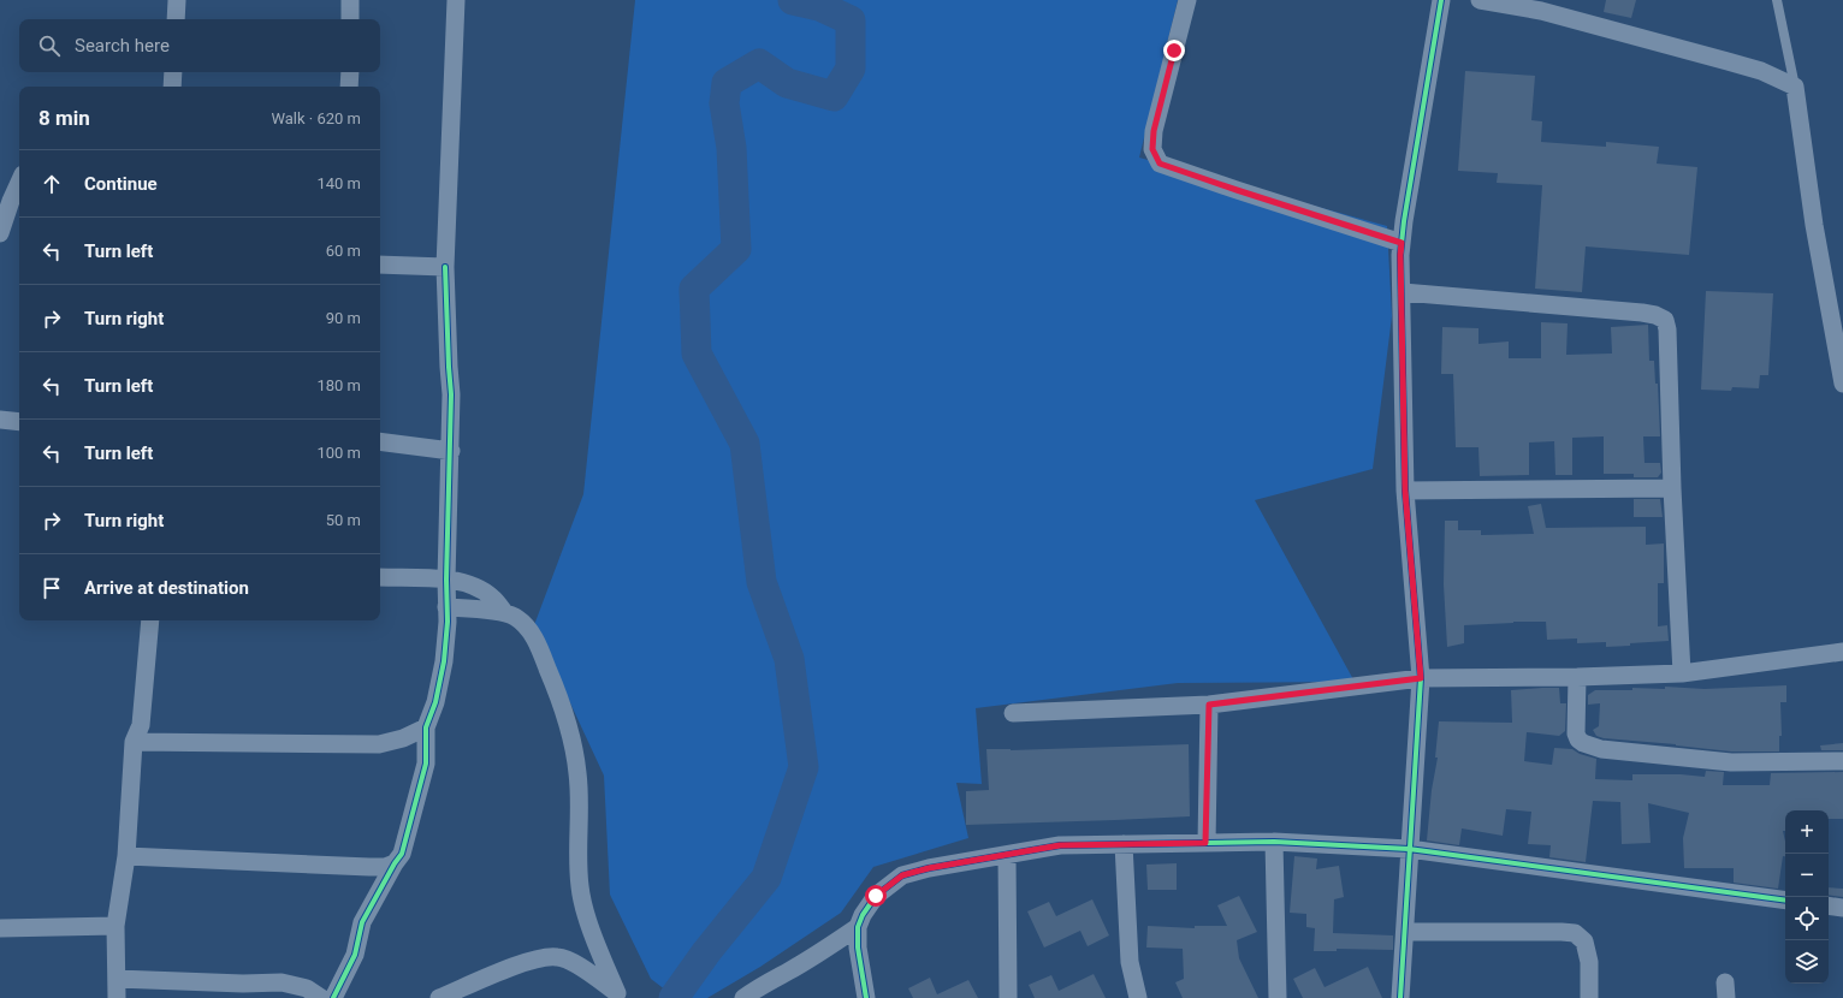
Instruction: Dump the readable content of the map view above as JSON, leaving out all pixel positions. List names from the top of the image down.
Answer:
{
  "page": {
    "search": "Search here",
    "heading": ["8 min", "Walk · 620 m"],
    "list": [
      ["Continue", "140 m"],
      ["Turn left", "60 m"],
      ["Turn right", "90 m"],
      ["Turn left", "180 m"],
      ["Turn left", "100 m"],
      ["Turn right", "50 m"],
      "Arrive at destination"
    ],
    "map_buttons": ["+", "−"]
  }
}
